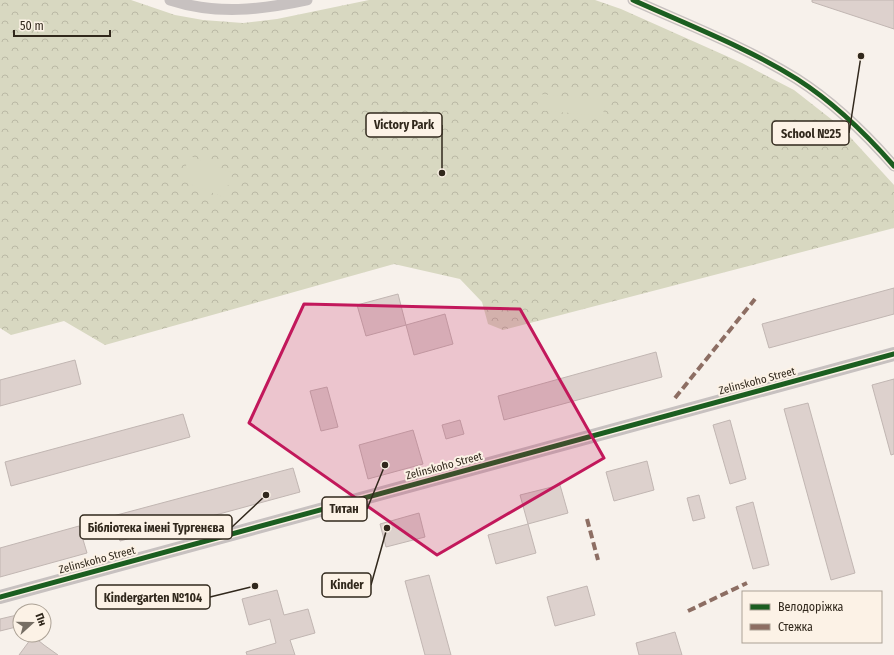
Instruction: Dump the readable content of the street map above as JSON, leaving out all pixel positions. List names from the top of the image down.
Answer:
{
  "streets": {
    "street": ["Zelinskoho Street"]
  },
  "places": [
    "School №25",
    "Victory Park",
    "Титан",
    "Бібліотека імені Тургенєва",
    "Kinder",
    "Kindergarten №104"
  ],
  "legend": ["Велодоріжка", "Стежка"],
  "scale_bar": "50 m",
  "north": "right"
}
